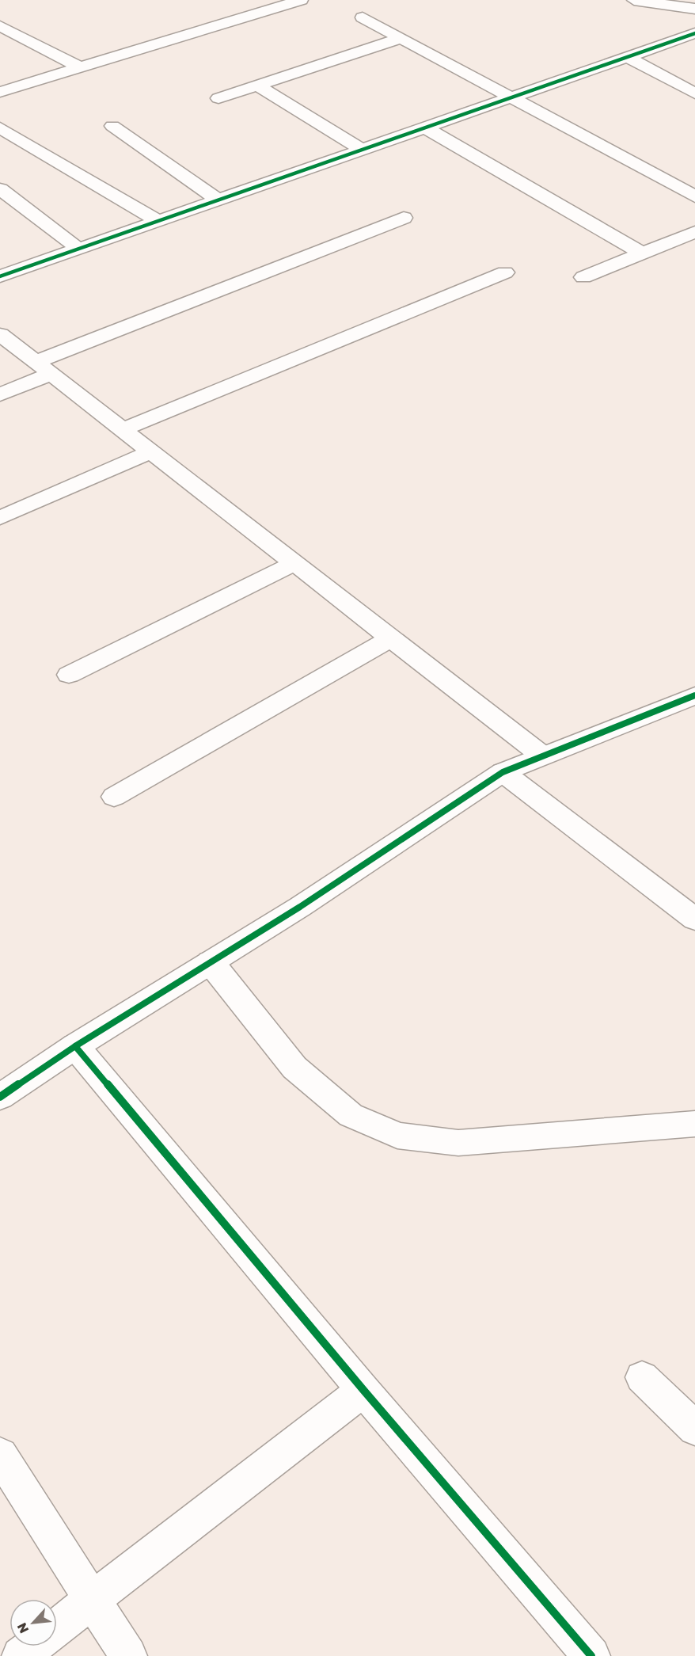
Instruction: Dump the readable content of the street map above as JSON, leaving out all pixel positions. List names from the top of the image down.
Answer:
{
  "north": "bottom left"
}
